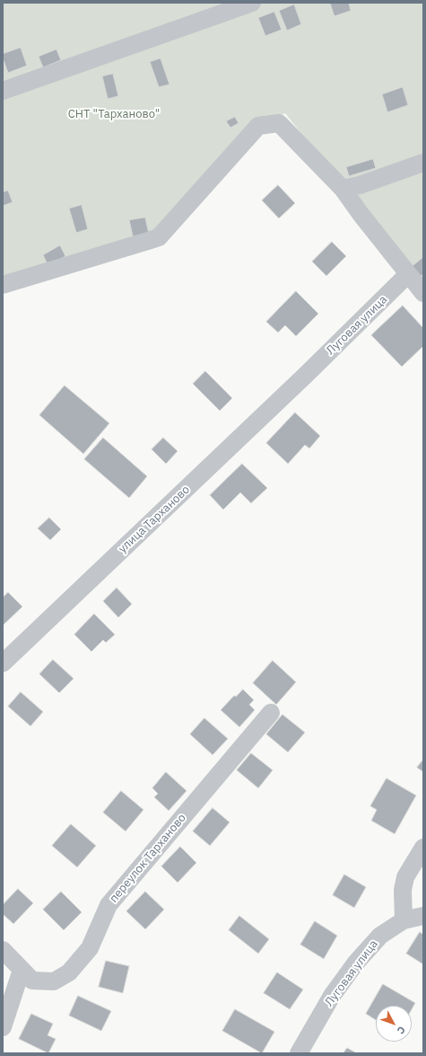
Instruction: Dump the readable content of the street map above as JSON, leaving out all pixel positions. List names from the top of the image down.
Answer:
{
  "streets": {
    "street": ["Луговая улица", "улица Тарханово", "переулок Тарханово"]
  },
  "crossings": [
    ["Луговая улица", "улица Тарханово"]
  ],
  "parks": ["СНТ \"Тарханово\""],
  "north": "bottom right"
}
